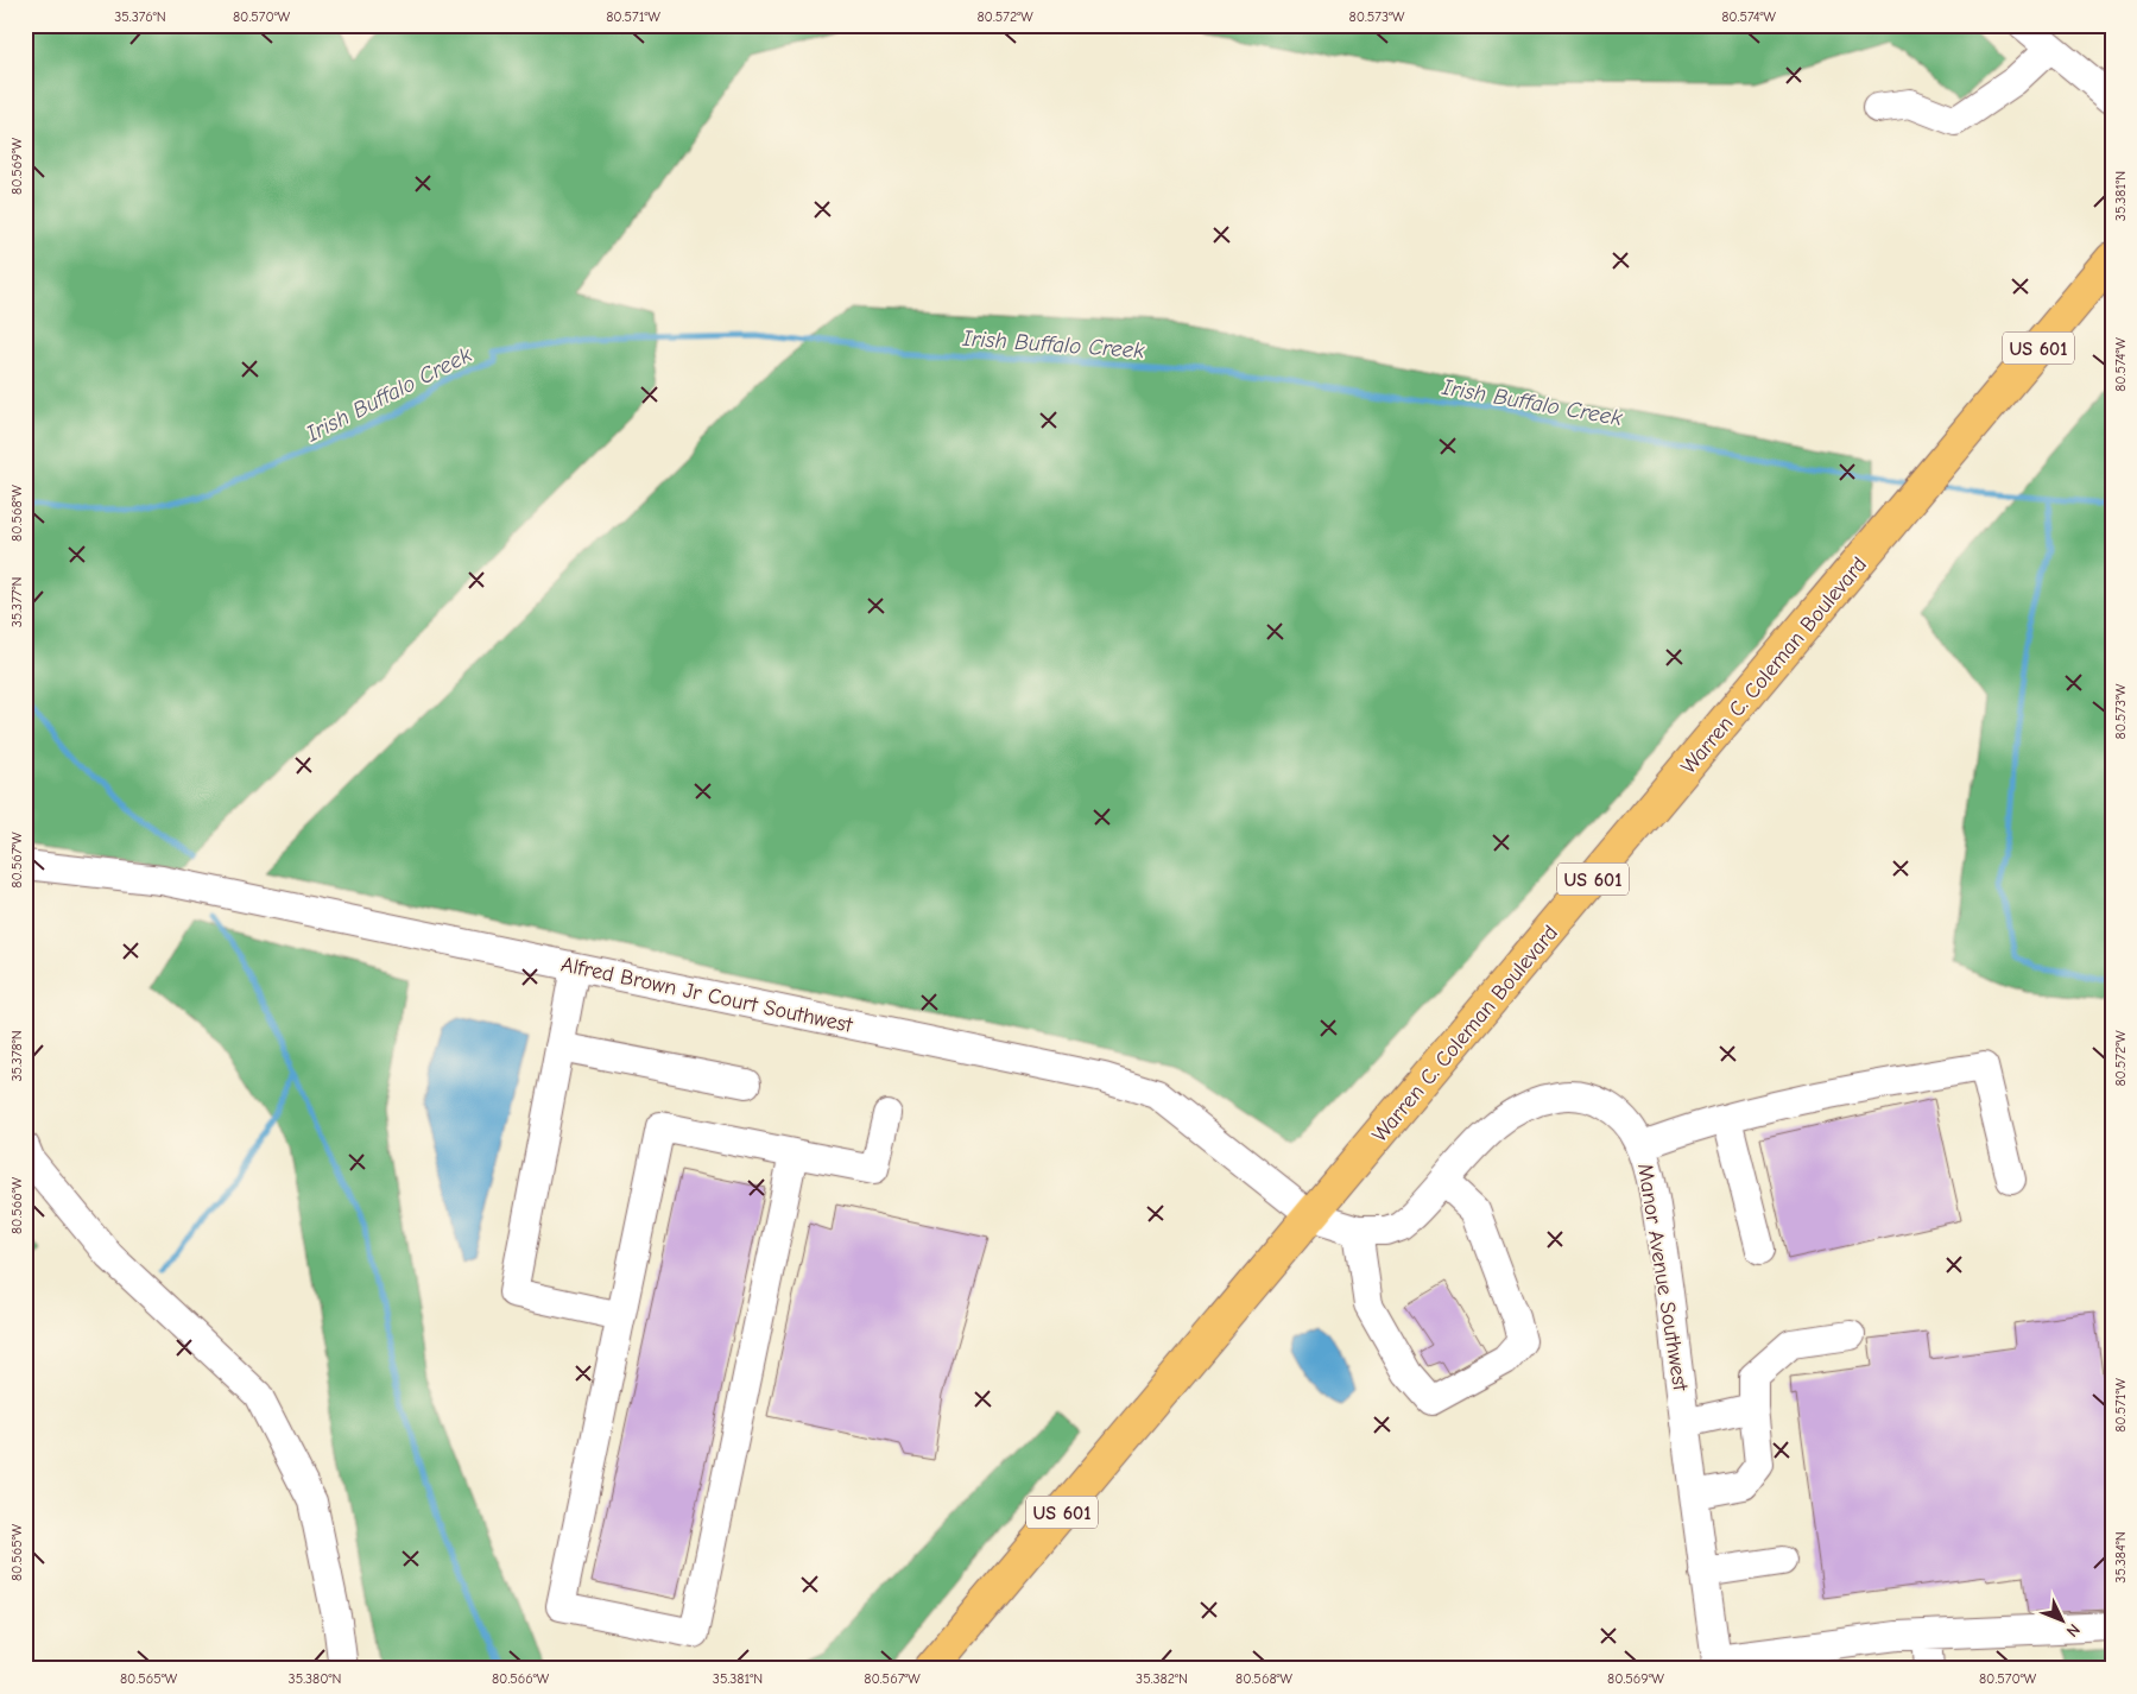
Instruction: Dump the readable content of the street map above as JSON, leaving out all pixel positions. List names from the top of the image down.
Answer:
{
  "streets": {
    "highway": ["US 601", "Warren C. Coleman Boulevard"],
    "street": ["Alfred Brown Jr Court Southwest", "Manor Avenue Southwest"]
  },
  "crossings": [
    ["Warren C. Coleman Boulevard", "Alfred Brown Jr Court Southwest"],
    ["Warren C. Coleman Boulevard", "Manor Avenue Southwest"],
    ["Alfred Brown Jr Court Southwest", "Manor Avenue Southwest"]
  ],
  "water": ["Irish Buffalo Creek"],
  "north": "bottom right",
  "coordinates": [
    "35.376°N",
    "80.570°W",
    "80.571°W",
    "80.572°W",
    "80.573°W",
    "80.574°W",
    "80.569°W",
    "35.381°N",
    "80.568°W",
    "35.377°N",
    "80.567°W",
    "35.378°N",
    "80.566°W",
    "80.565°W",
    "35.384°N",
    "35.380°N",
    "35.382°N"
  ]
}
